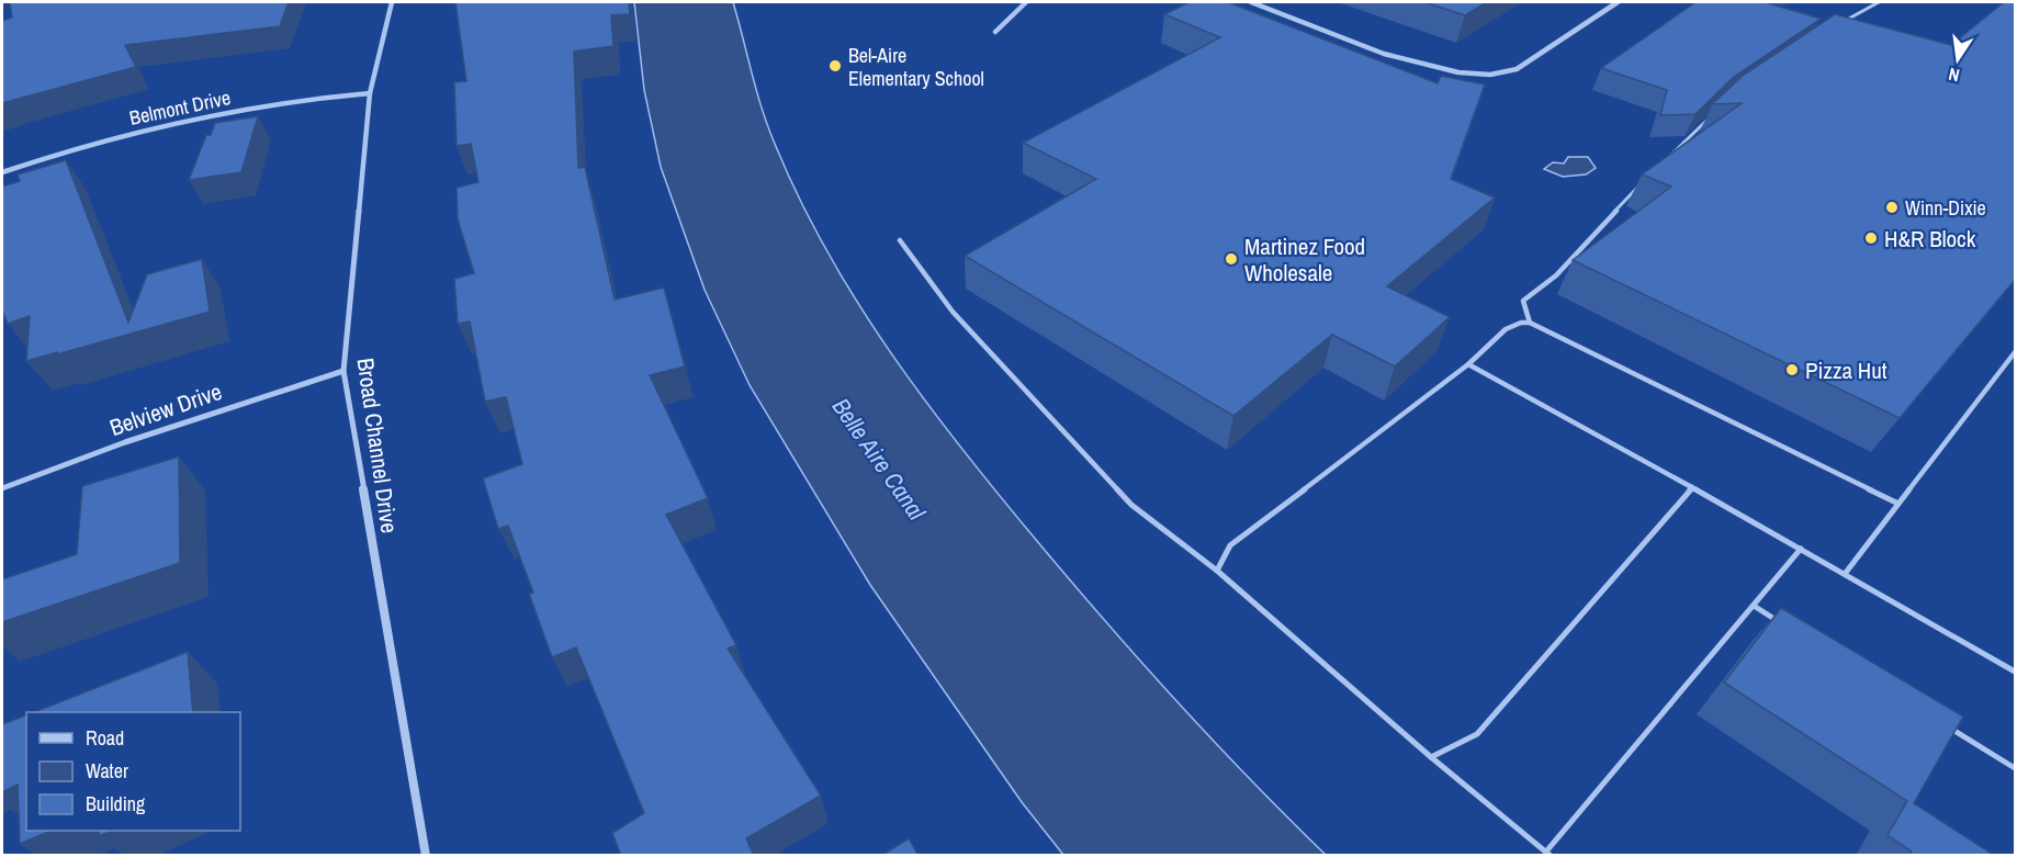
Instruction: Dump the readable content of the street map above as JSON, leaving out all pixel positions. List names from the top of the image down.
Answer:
{
  "streets": {
    "street": ["Belmont Drive", "Belview Drive", "Broad Channel Drive"]
  },
  "crossings": [
    ["Belmont Drive", "Broad Channel Drive"],
    ["Belview Drive", "Broad Channel Drive"]
  ],
  "water": ["Belle Aire Canal"],
  "places": [
    "Bel-Aire Elementary School",
    "Winn-Dixie",
    "H&R Block",
    "Martinez Food Wholesale",
    "Pizza Hut"
  ],
  "legend": ["Road", "Water", "Building"],
  "north": "bottom"
}
